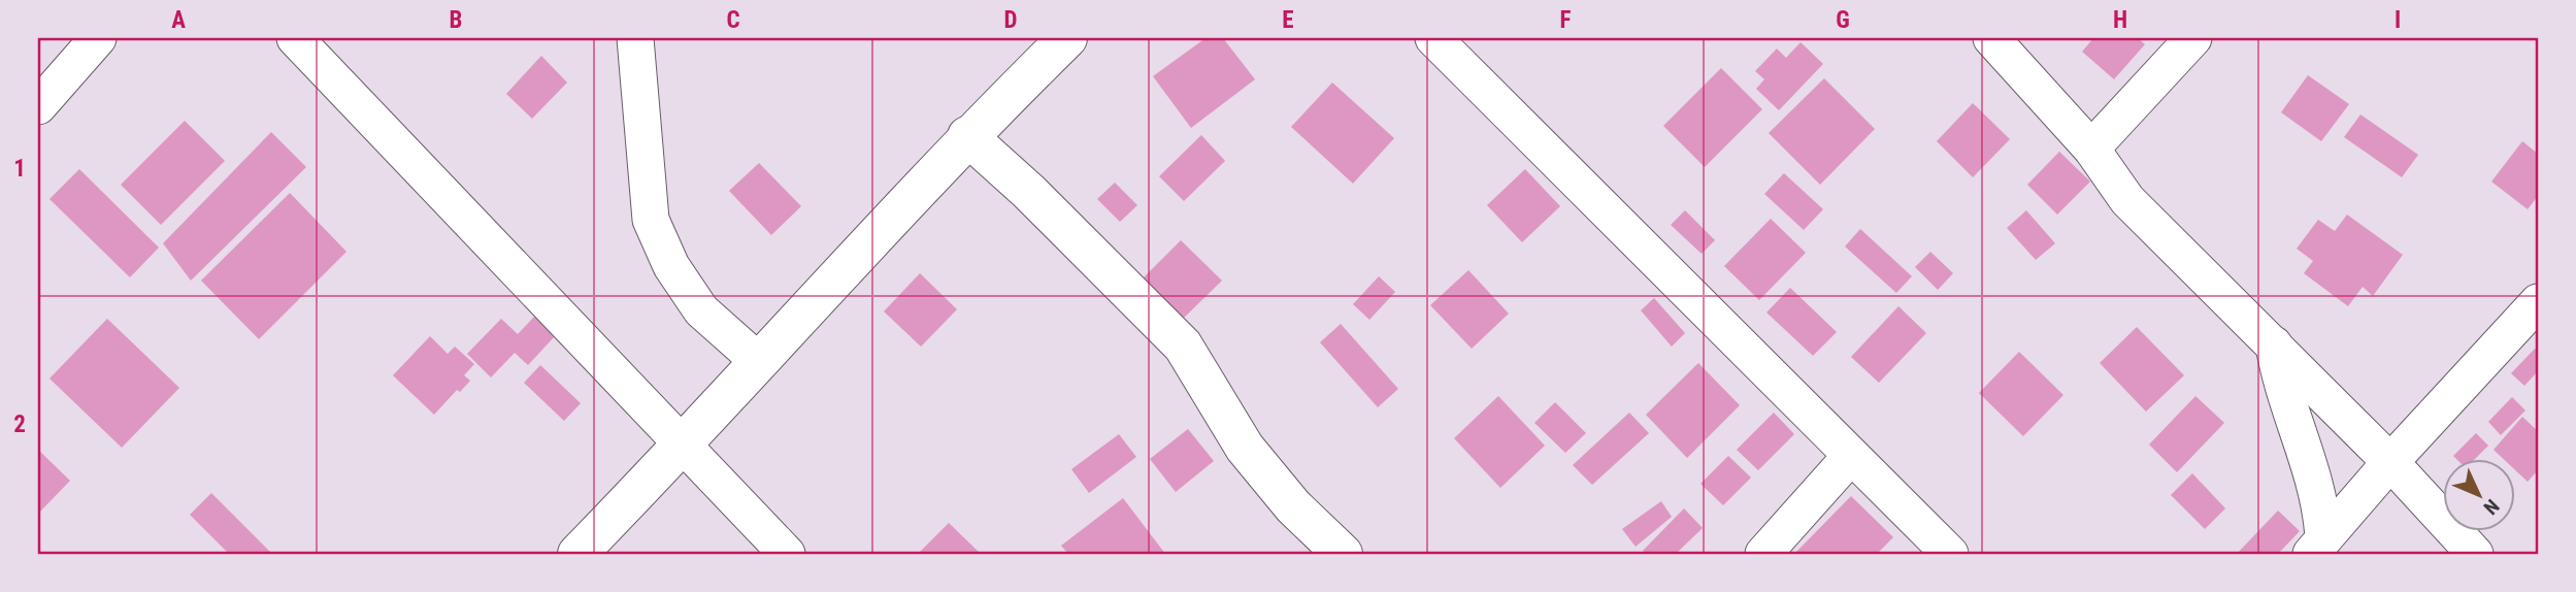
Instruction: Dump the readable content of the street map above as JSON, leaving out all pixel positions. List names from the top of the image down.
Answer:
{
  "north": "bottom right",
  "grid": {
    "columns": [
      "A",
      "B",
      "C",
      "D",
      "E",
      "F",
      "G",
      "H",
      "I"
    ],
    "rows": ["1", "2"]
  }
}
